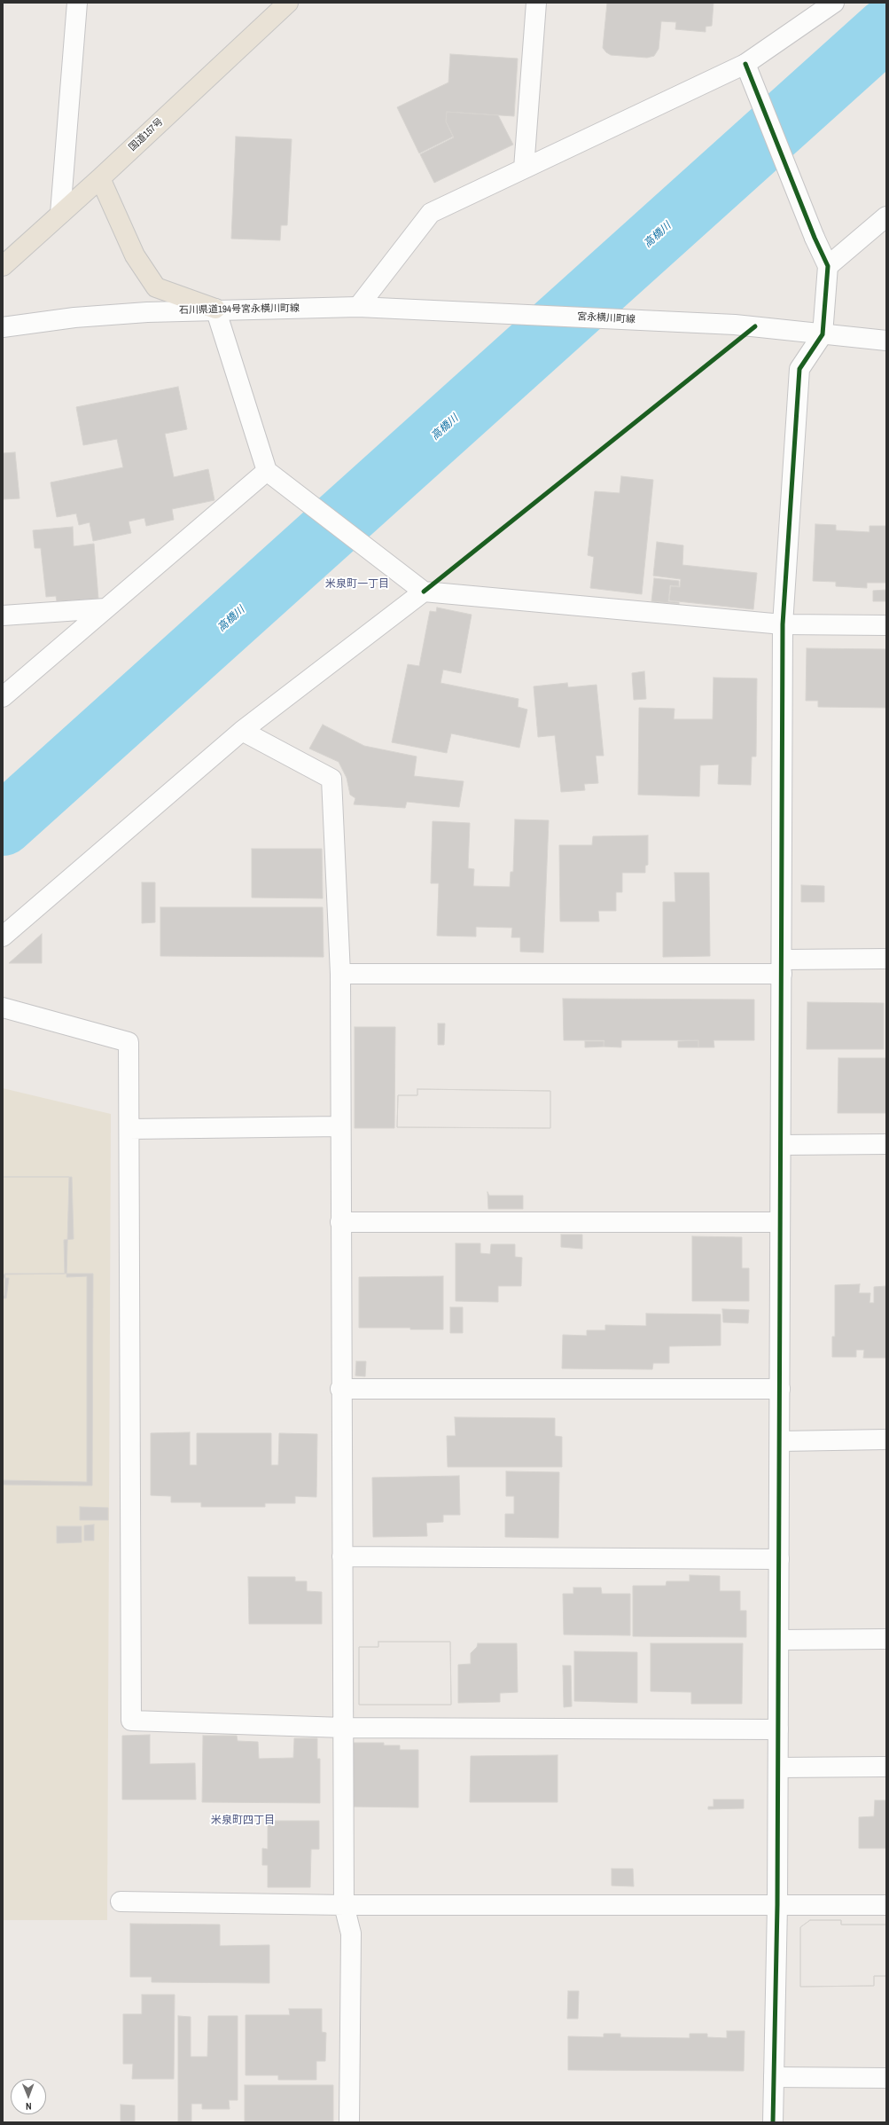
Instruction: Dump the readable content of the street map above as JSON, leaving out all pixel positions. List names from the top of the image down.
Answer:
{
  "streets": {
    "highway": ["国道157号"],
    "street": ["石川県道194号宮永横川町線", "宮永横川町線"]
  },
  "crossings": [
    ["石川県道194号宮永横川町線", "宮永横川町線"]
  ],
  "districts": ["米泉町一丁目", "米泉町四丁目"],
  "water": ["高橋川"],
  "north": "bottom"
}
